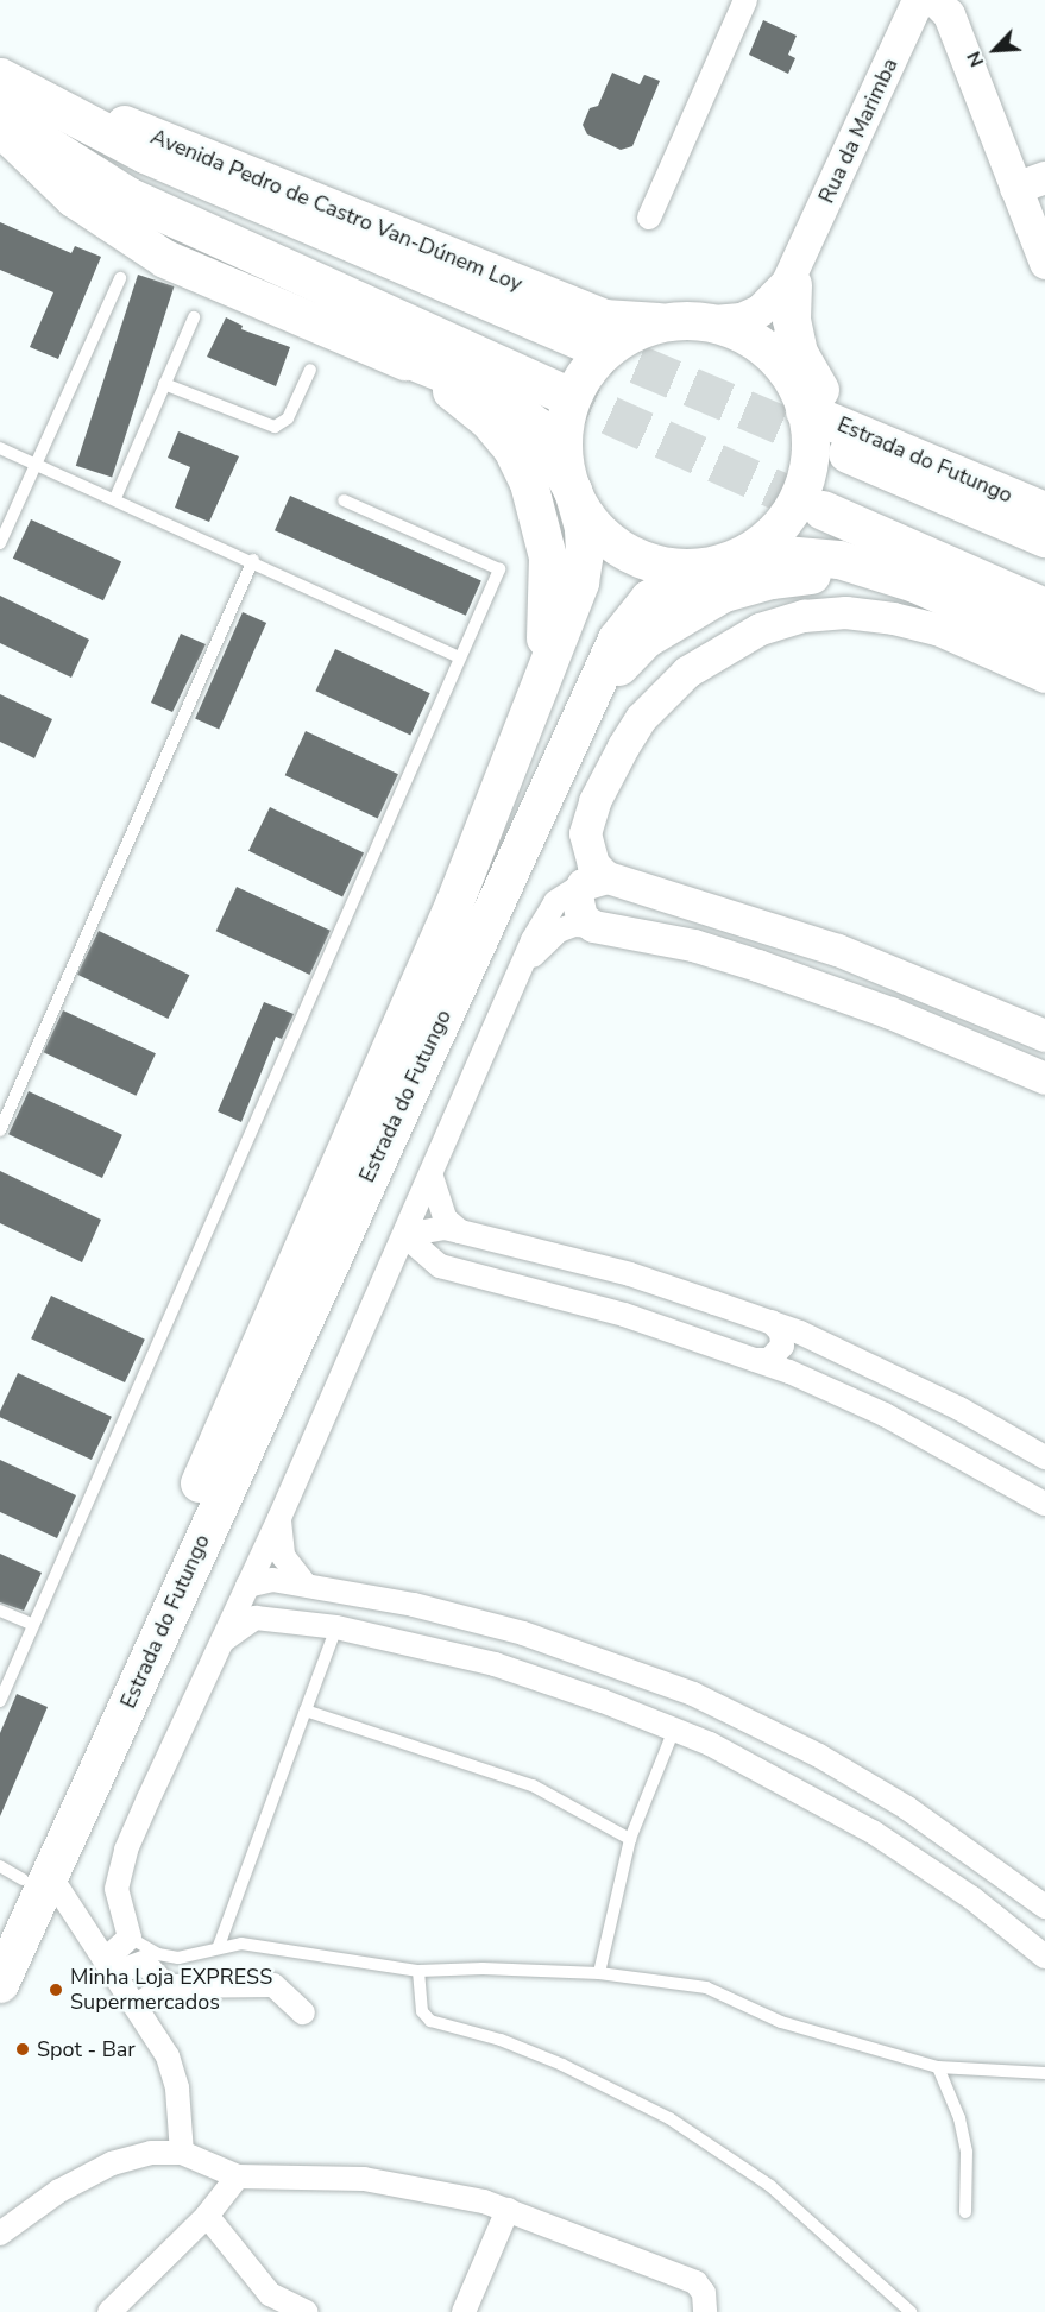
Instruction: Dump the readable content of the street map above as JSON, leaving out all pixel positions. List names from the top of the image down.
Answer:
{
  "streets": {
    "highway": ["Avenida Pedro de Castro Van-Dúnem Loy"],
    "main road": ["Estrada do Futungo"],
    "street": ["Rua da Marimba"]
  },
  "crossings": [
    ["Rua da Marimba", "Avenida Pedro de Castro Van-Dúnem Loy"],
    ["Rua da Marimba", "Estrada do Futungo"],
    ["Avenida Pedro de Castro Van-Dúnem Loy", "Estrada do Futungo"]
  ],
  "places": ["Minha Loja EXPRESS Supermercados", "Spot - Bar"],
  "north": "bottom left"
}
